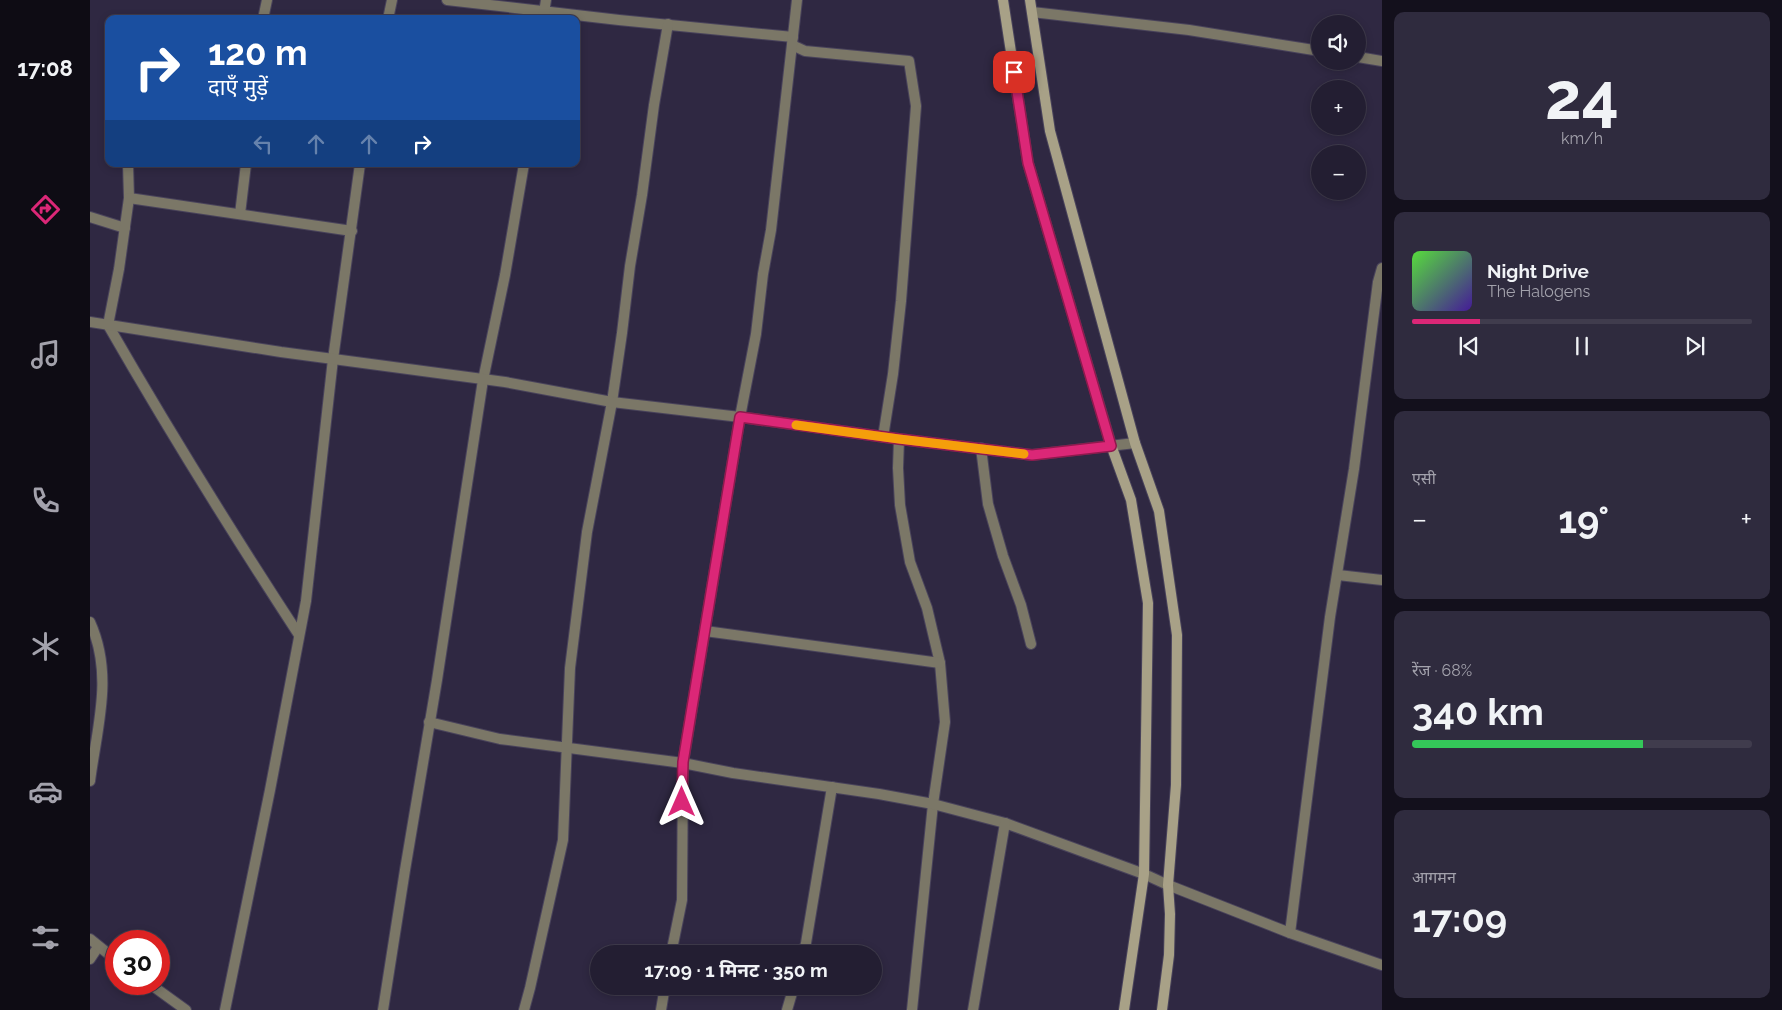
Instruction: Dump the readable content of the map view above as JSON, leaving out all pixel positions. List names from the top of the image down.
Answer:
{
  "page": {
    "tabs": "17:08",
    "tile": [
      ["24", "km/h"],
      "एसी",
      ["रेंज · 68%", "340 km"],
      ["आगमन", "17:09"]
    ],
    "map_buttons": ["+", "−"],
    "turn": ["120 m", "दाएँ मुड़ें"],
    "song": ["Night Drive", "The Halogens"],
    "heat": ["−", "19°", "+"],
    "limit": "30",
    "trip": "17:09 · 1 मिनट · 350 m"
  }
}
